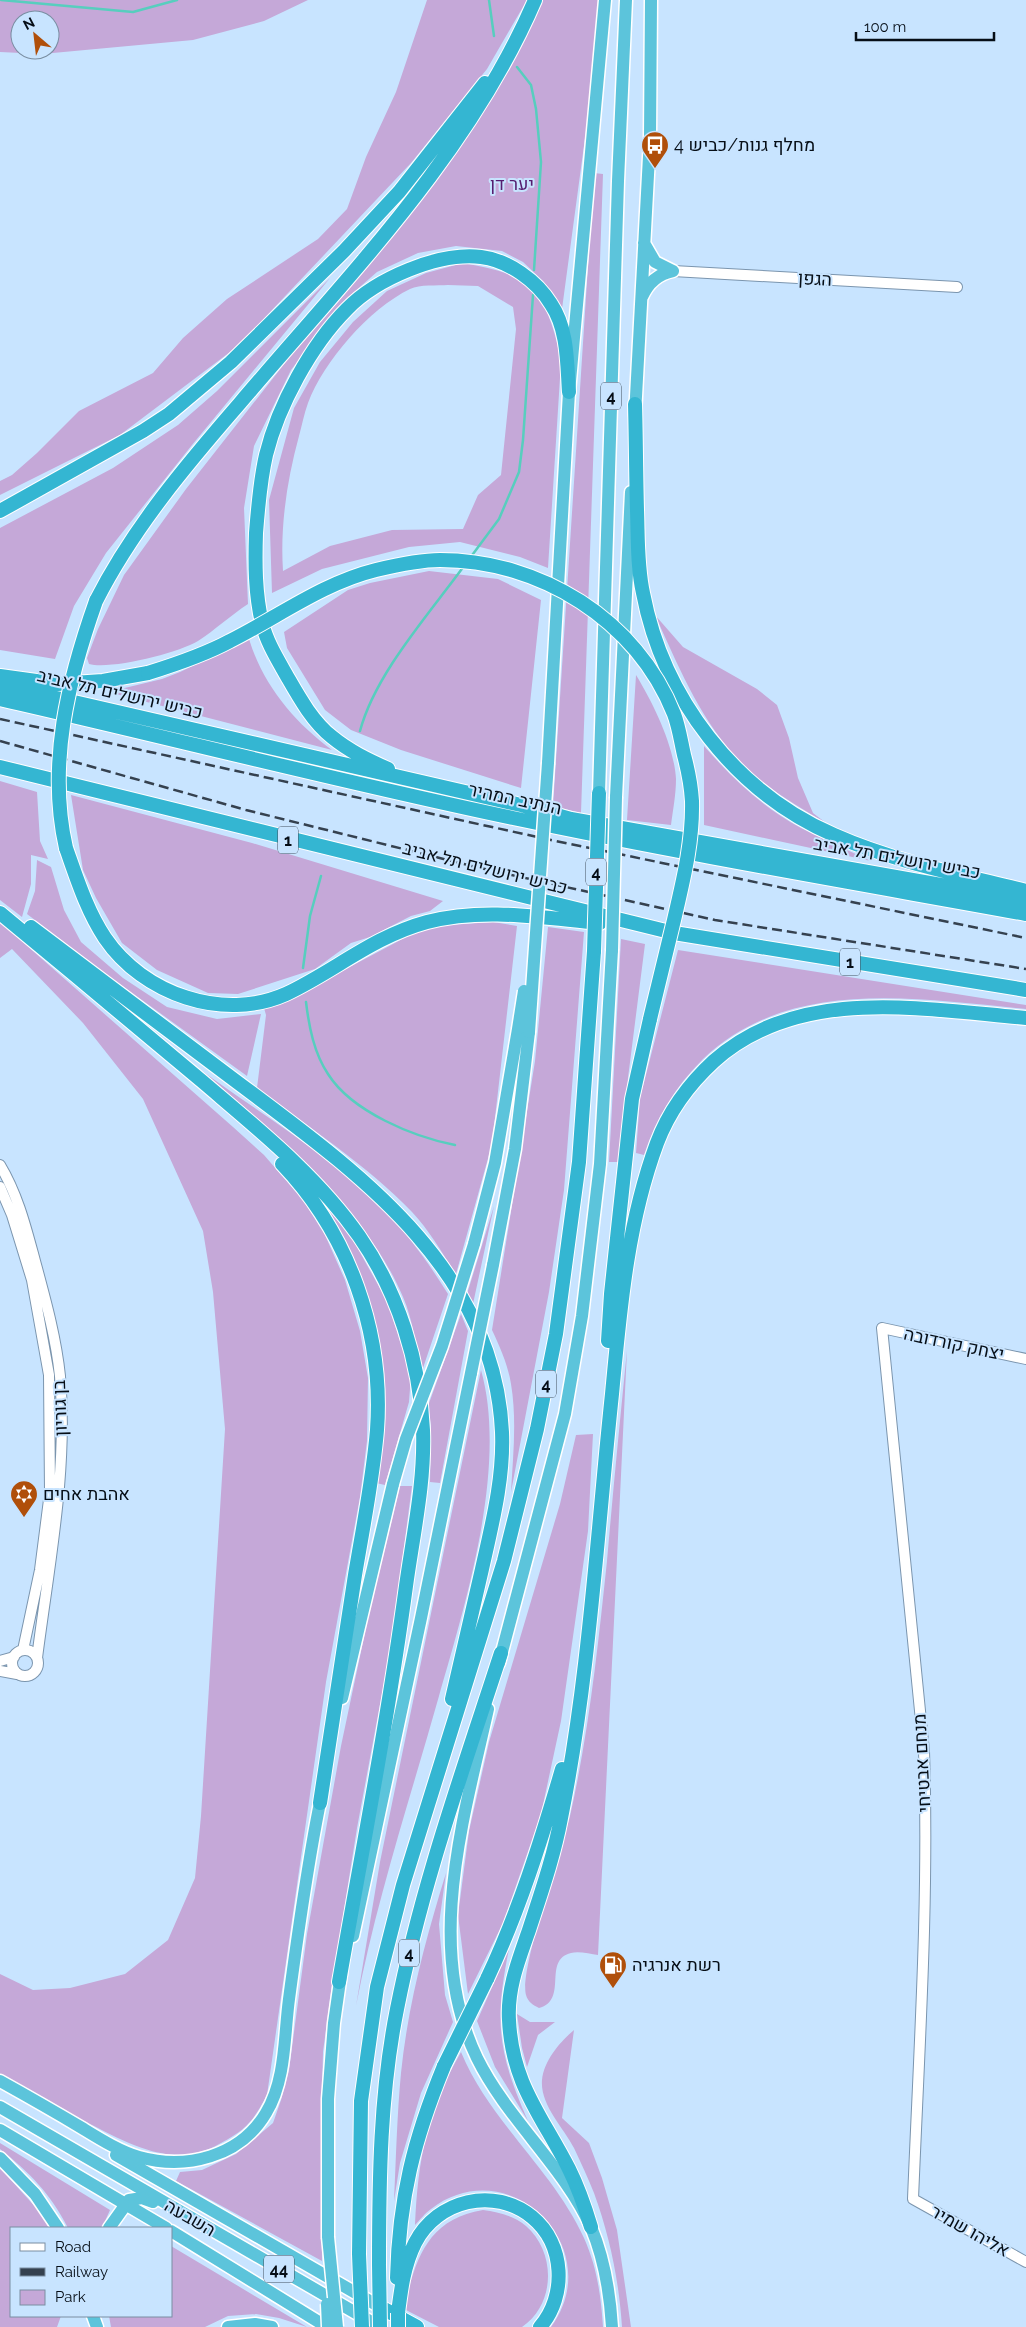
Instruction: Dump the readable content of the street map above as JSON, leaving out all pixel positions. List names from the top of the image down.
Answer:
{
  "streets": {
    "highway": [
      "4",
      "כביש ירושלים תל אביב",
      "הנתיב המהיר",
      "1",
      "השבעה",
      "44"
    ],
    "street": [
      "הגפן",
      "יצחק קורדובה",
      "בן גוריון",
      "מנחם אבטיחי",
      "אליהו שמיר"
    ]
  },
  "crossings": [
    ["4", "השבעה"],
    ["יצחק קורדובה", "מנחם אבטיחי"],
    ["מנחם אבטיחי", "אליהו שמיר"]
  ],
  "parks": ["יער דן"],
  "places": {
    "bus stop": ["מחלף גנות/כביש 4"],
    "synagogue": ["אהבת אחים"],
    "fuel station": ["רשת אנרגיה"]
  },
  "legend": ["Road", "Railway", "Park"],
  "scale_bar": "100 m",
  "north": "top left"
}
